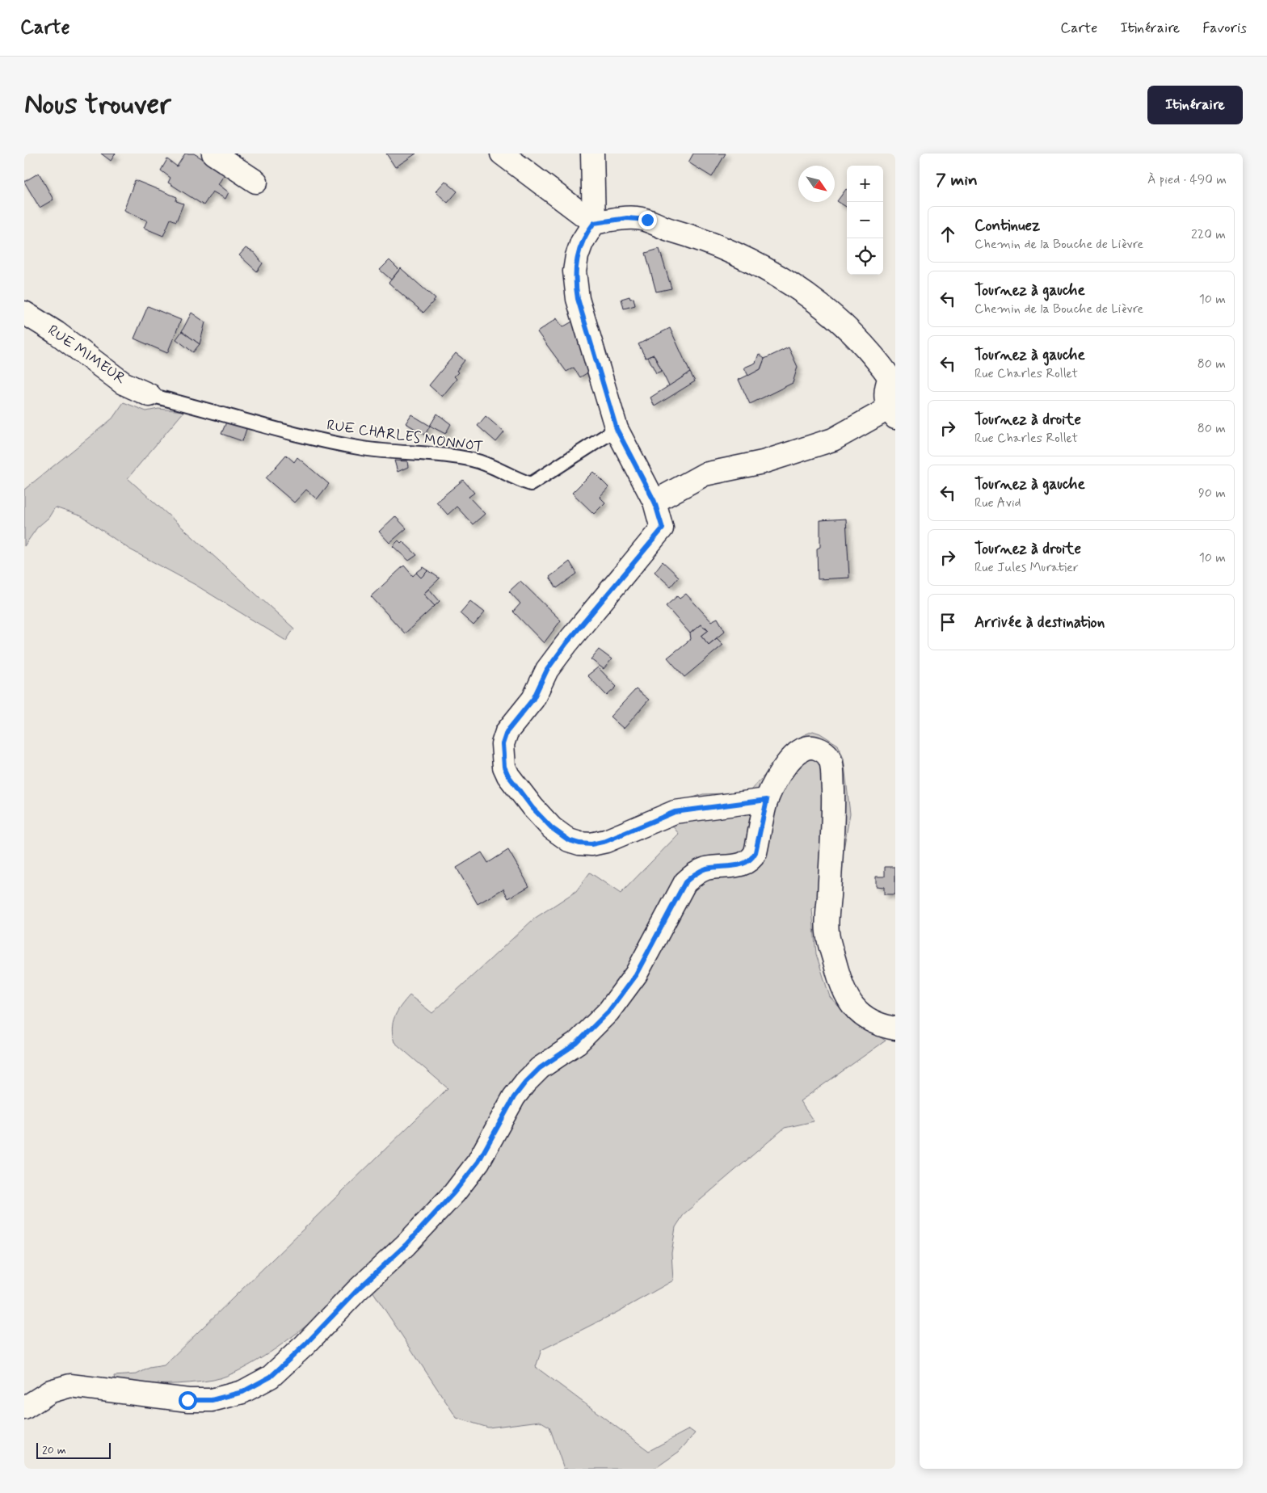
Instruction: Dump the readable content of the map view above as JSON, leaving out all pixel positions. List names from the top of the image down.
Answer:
{
  "streets": {
    "street": ["RUE MIMEUR"],
    "lane": ["RUE CHARLES MONNOT"]
  },
  "crossings": [
    ["RUE MIMEUR", "RUE CHARLES MONNOT"]
  ],
  "scale_bar": "20 m",
  "north": "bottom right",
  "page": {
    "header": "Carte",
    "nav": ["Carte", "Itinéraire", "Favoris"],
    "buttons": "Itinéraire",
    "title": "Nous trouver",
    "heading": ["7 min", "À pied · 490 m"],
    "map_buttons": ["+", "−"],
    "list": [
      ["Continuez", "Chemin de la Bouche de Lièvre", "220 m"],
      ["Tournez à gauche", "Chemin de la Bouche de Lièvre", "10 m"],
      ["Tournez à gauche", "Rue Charles Rollet", "80 m"],
      ["Tournez à droite", "Rue Charles Rollet", "80 m"],
      ["Tournez à gauche", "Rue Avid", "90 m"],
      ["Tournez à droite", "Rue Jules Muratier", "10 m"],
      "Arrivée à destination"
    ],
    "scale": "20 m"
  }
}
